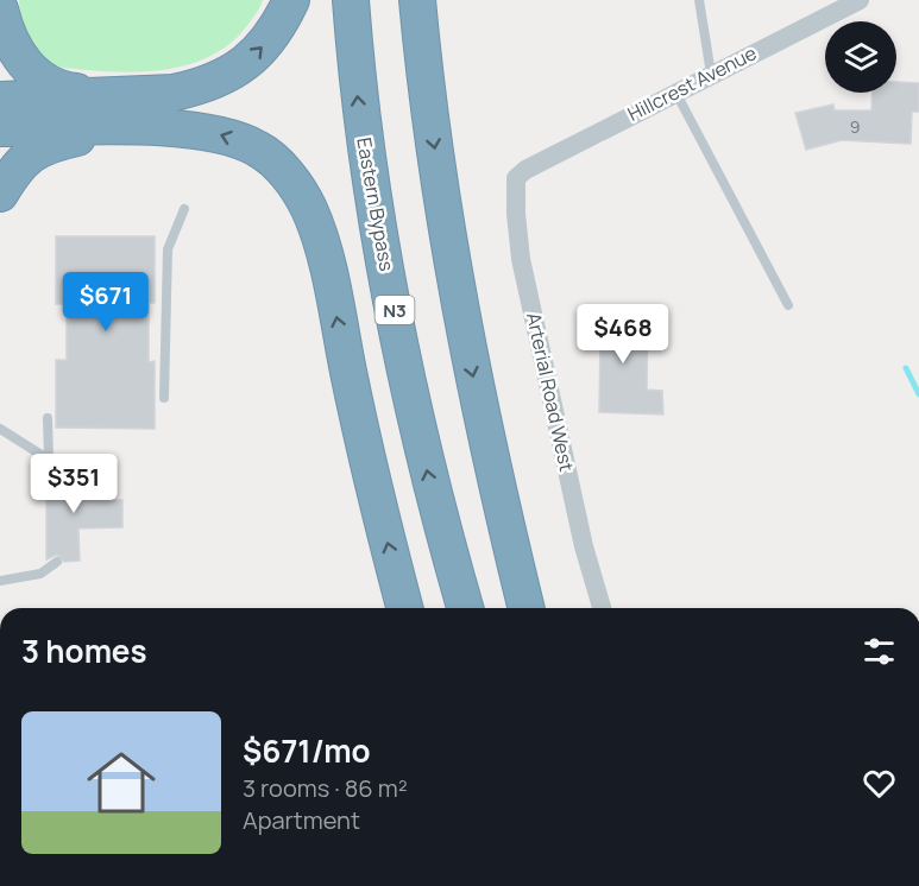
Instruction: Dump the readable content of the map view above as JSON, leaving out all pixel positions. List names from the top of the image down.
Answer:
{
  "streets": {
    "highway": ["Eastern Bypass", "N3"],
    "street": ["Hillcrest Avenue", "Arterial Road West"]
  },
  "crossings": [
    ["Hillcrest Avenue", "Arterial Road West"]
  ],
  "house_numbers": ["9"],
  "page": {
    "price": ["$671", "$468", "$351"],
    "heading": "3 homes",
    "list": [
      {
        "name": "$671/mo",
        "note": "3 rooms · 86 m² · Apartment"
      }
    ]
  }
}
